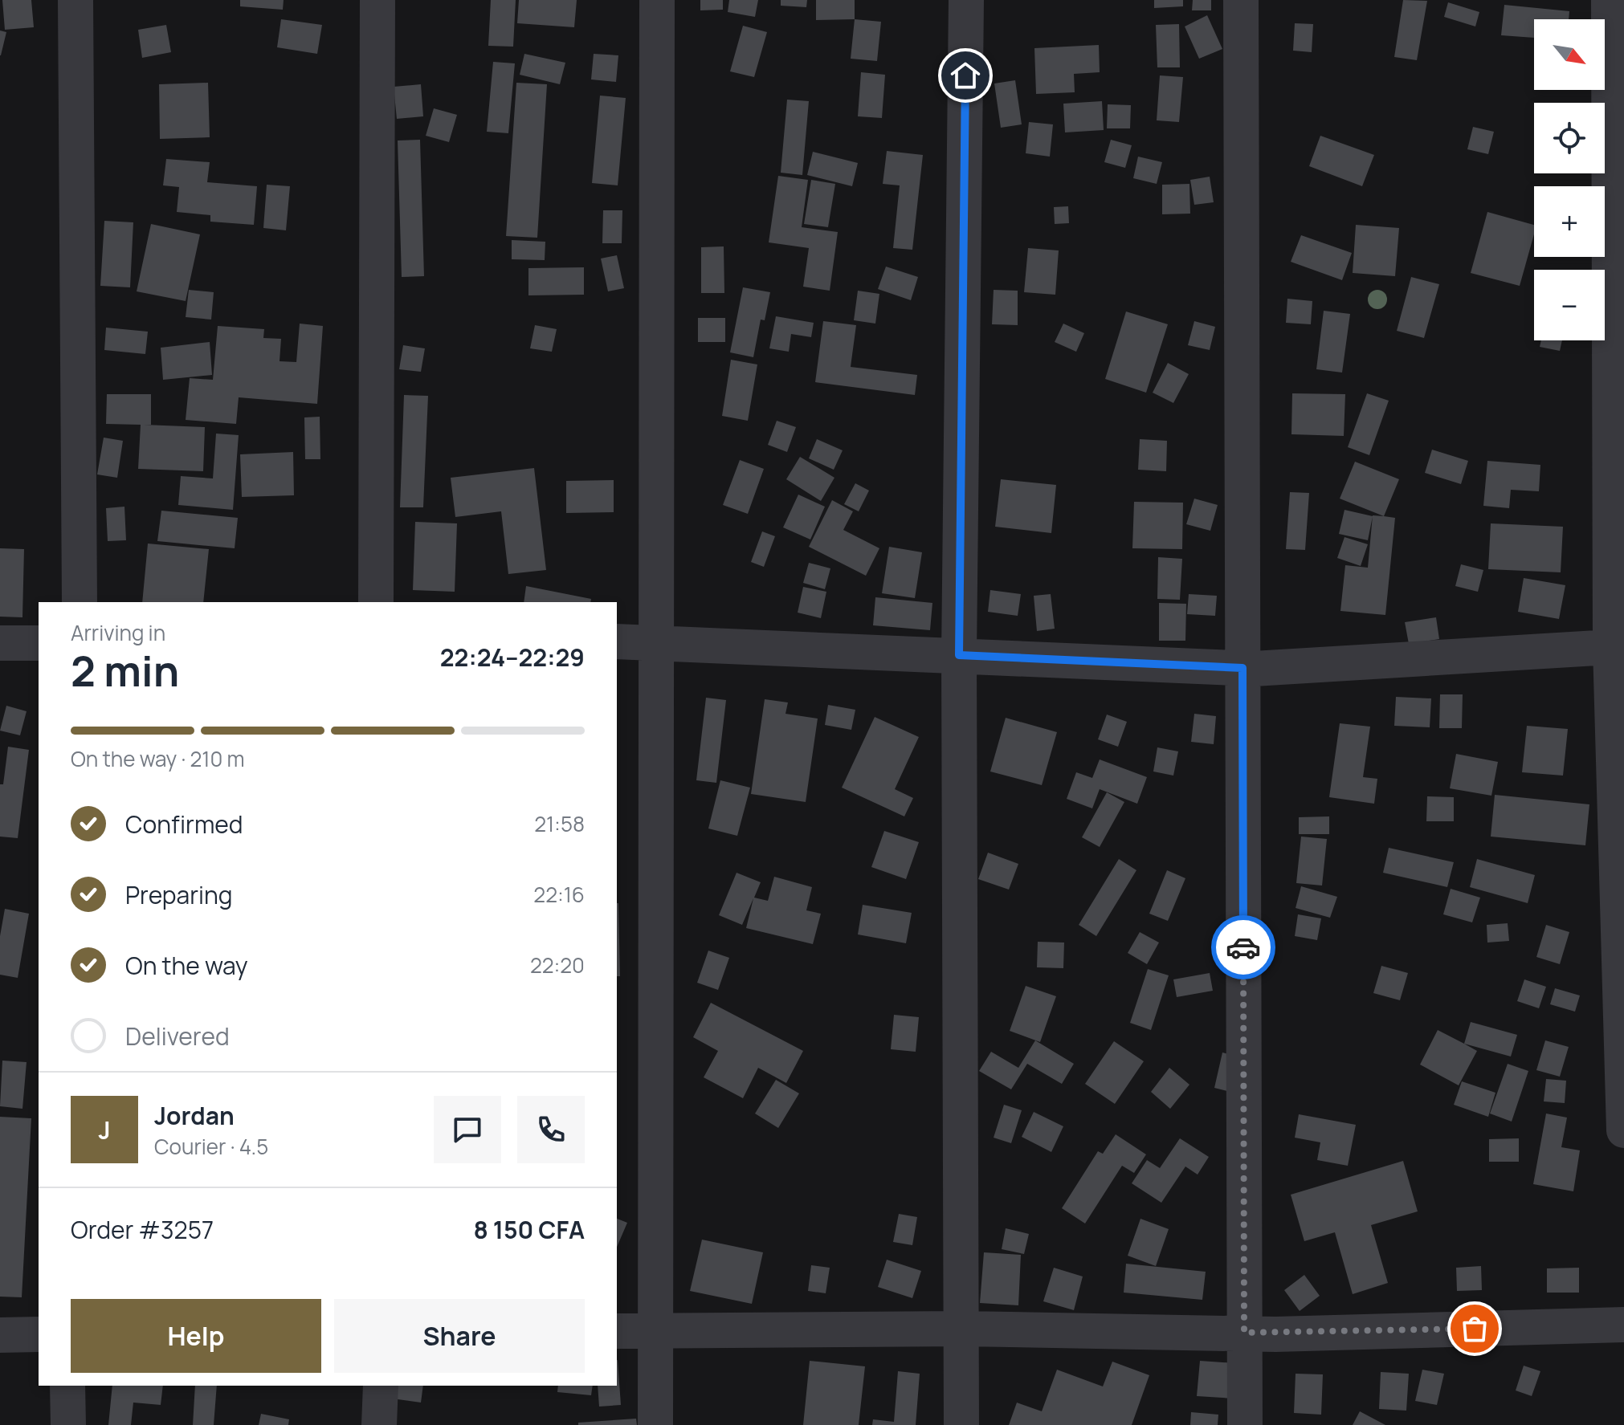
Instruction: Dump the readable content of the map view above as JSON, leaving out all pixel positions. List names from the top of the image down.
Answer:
{
  "north": "bottom right",
  "page": {
    "map_buttons": ["+", "−"],
    "heading": ["2 min", "Arriving in", "22:24–22:29"],
    "panel": [
      "Jordan",
      "Courier · 4.5",
      "Order #3257",
      "8 150 CFA"
    ],
    "bar": "On the way · 210 m",
    "list": [
      ["Confirmed", "21:58"],
      ["Preparing", "22:16"],
      ["On the way", "22:20"],
      "Delivered"
    ],
    "round": "J",
    "buttons": ["Help", "Share"]
  }
}
